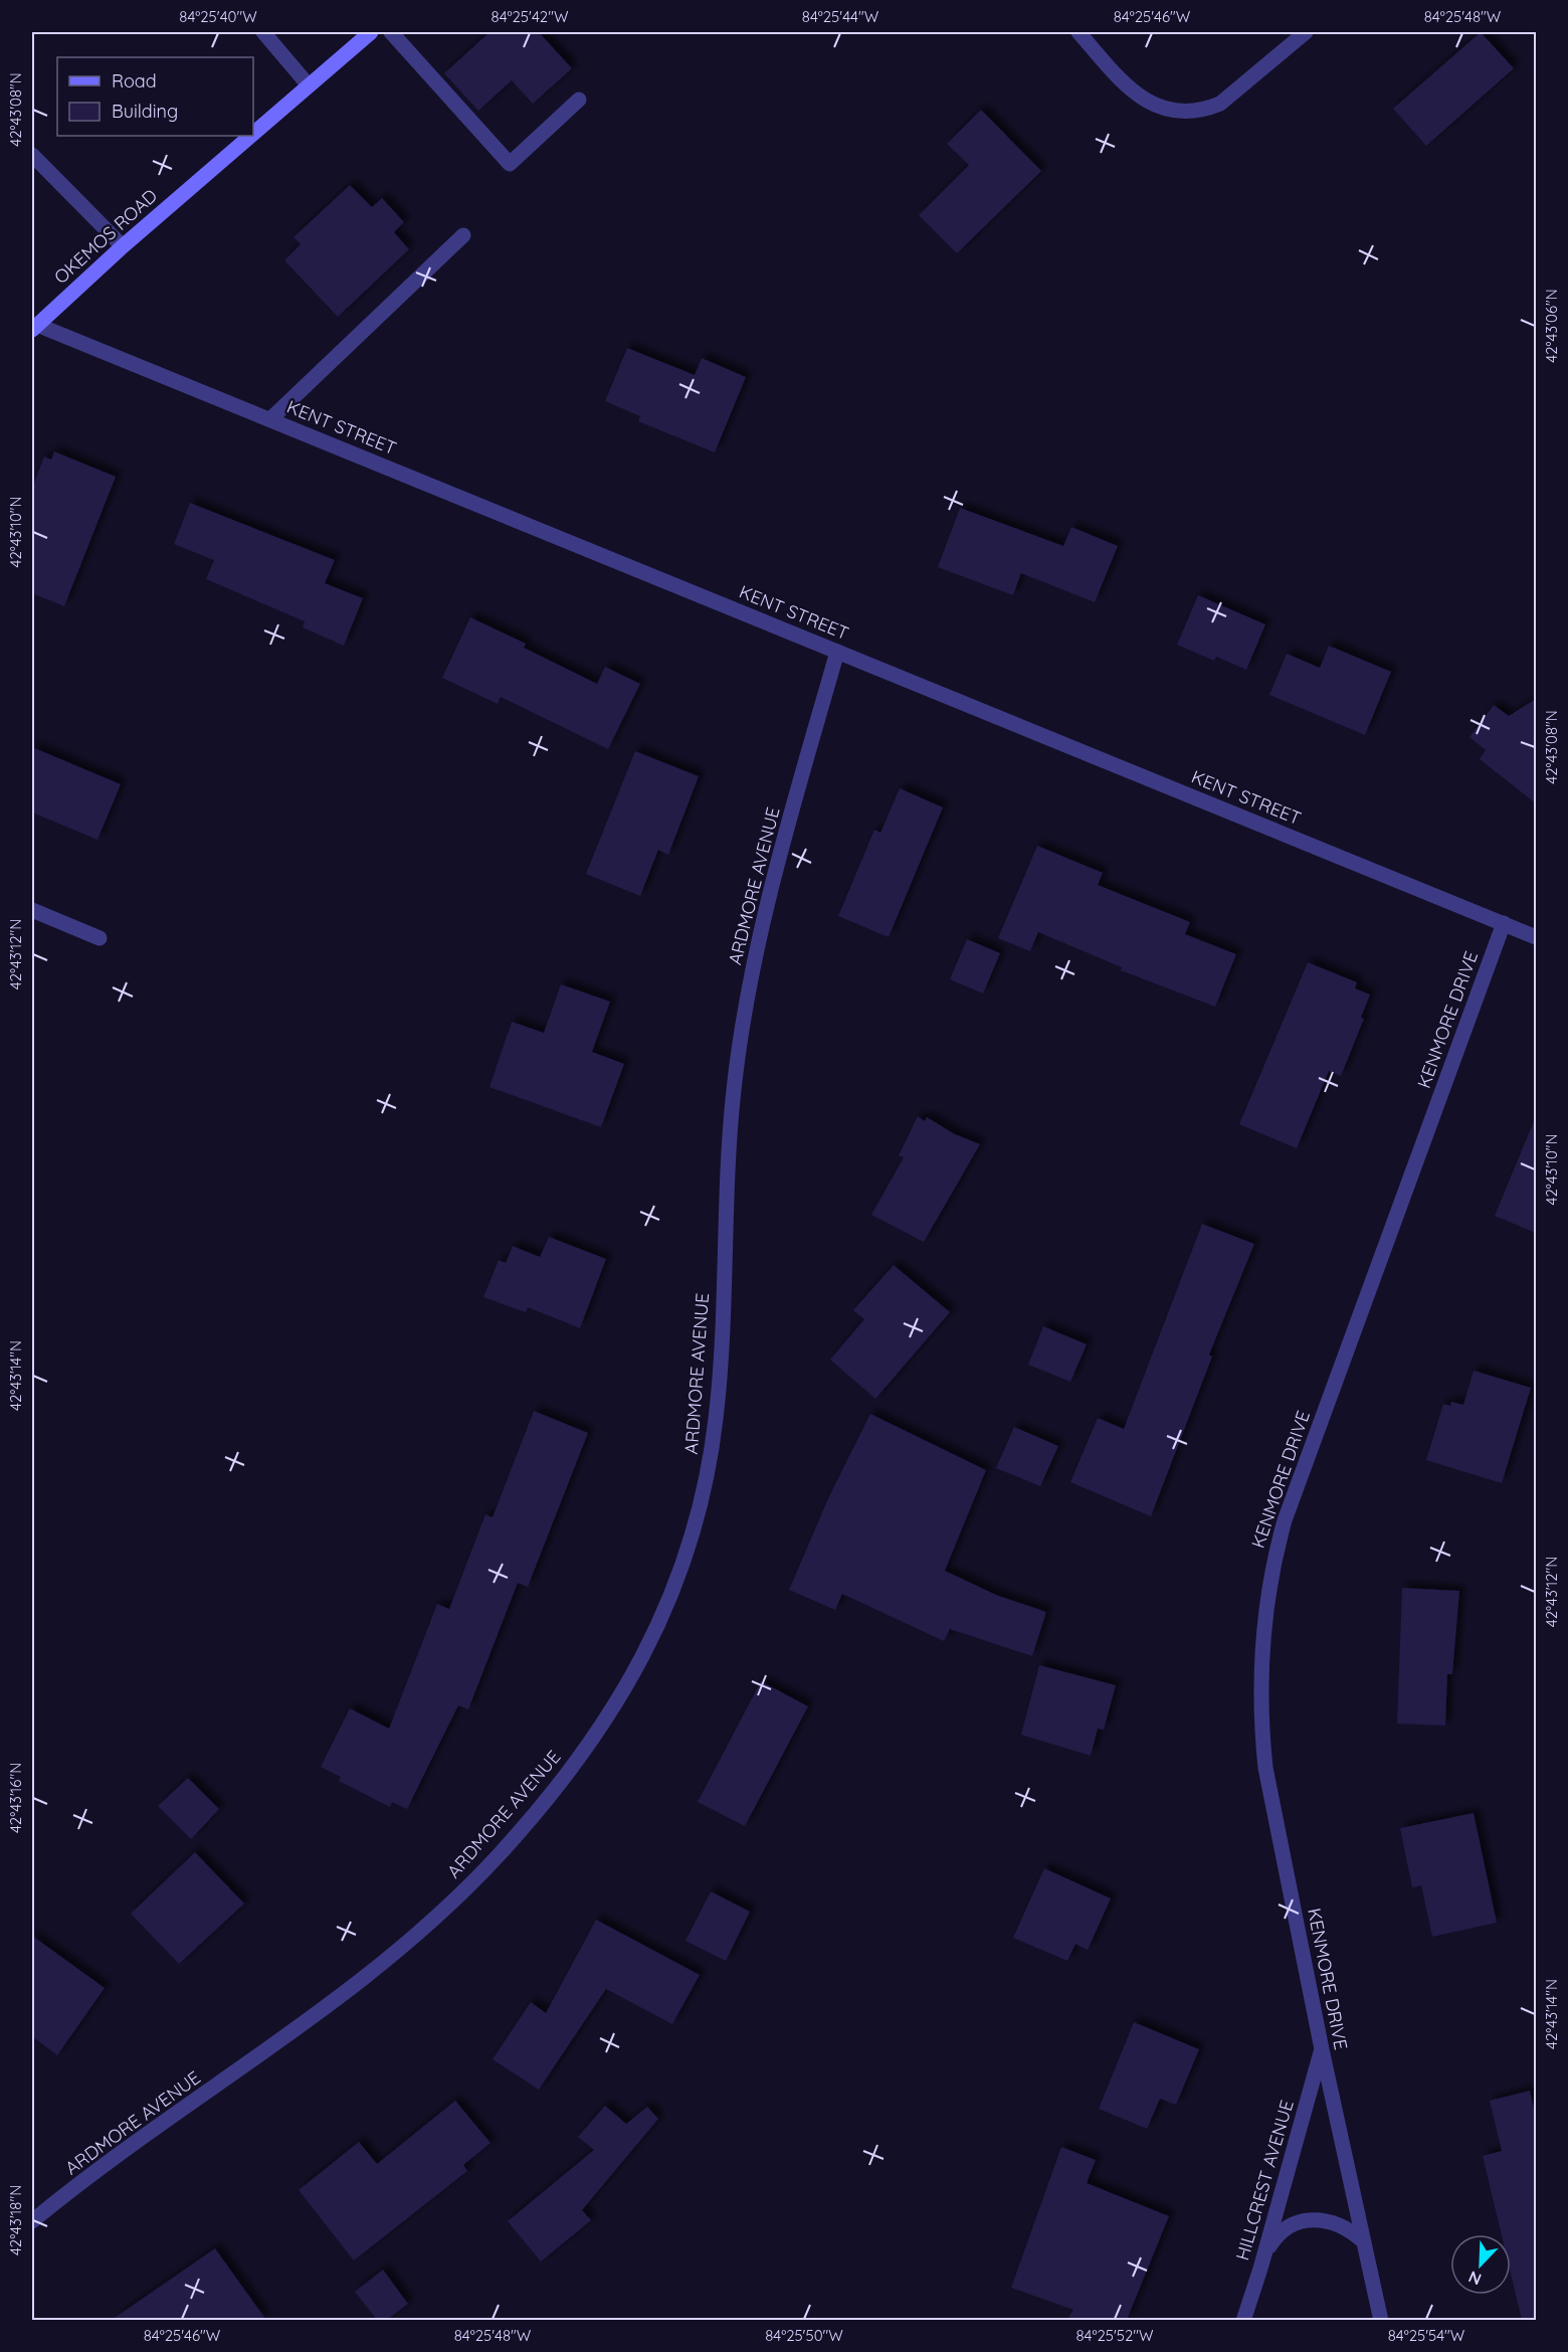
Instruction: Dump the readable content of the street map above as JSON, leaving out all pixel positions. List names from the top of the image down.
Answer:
{
  "streets": {
    "main road": ["OKEMOS ROAD"],
    "street": [
      "KENT STREET",
      "ARDMORE AVENUE",
      "KENMORE DRIVE",
      "HILLCREST AVENUE"
    ]
  },
  "crossings": [
    ["OKEMOS ROAD", "KENT STREET"],
    ["KENT STREET", "ARDMORE AVENUE"],
    ["KENT STREET", "KENMORE DRIVE"],
    ["KENMORE DRIVE", "HILLCREST AVENUE"]
  ],
  "legend": ["Road", "Building"],
  "north": "bottom left",
  "coordinates": [
    "84°25'40\"W",
    "84°25'42\"W",
    "84°25'44\"W",
    "84°25'46\"W",
    "84°25'48\"W",
    "42°43'08\"N",
    "42°43'06\"N",
    "42°43'10\"N",
    "42°43'12\"N",
    "42°43'14\"N",
    "42°43'16\"N",
    "42°43'18\"N",
    "84°25'50\"W",
    "84°25'52\"W",
    "84°25'54\"W"
  ]
}
